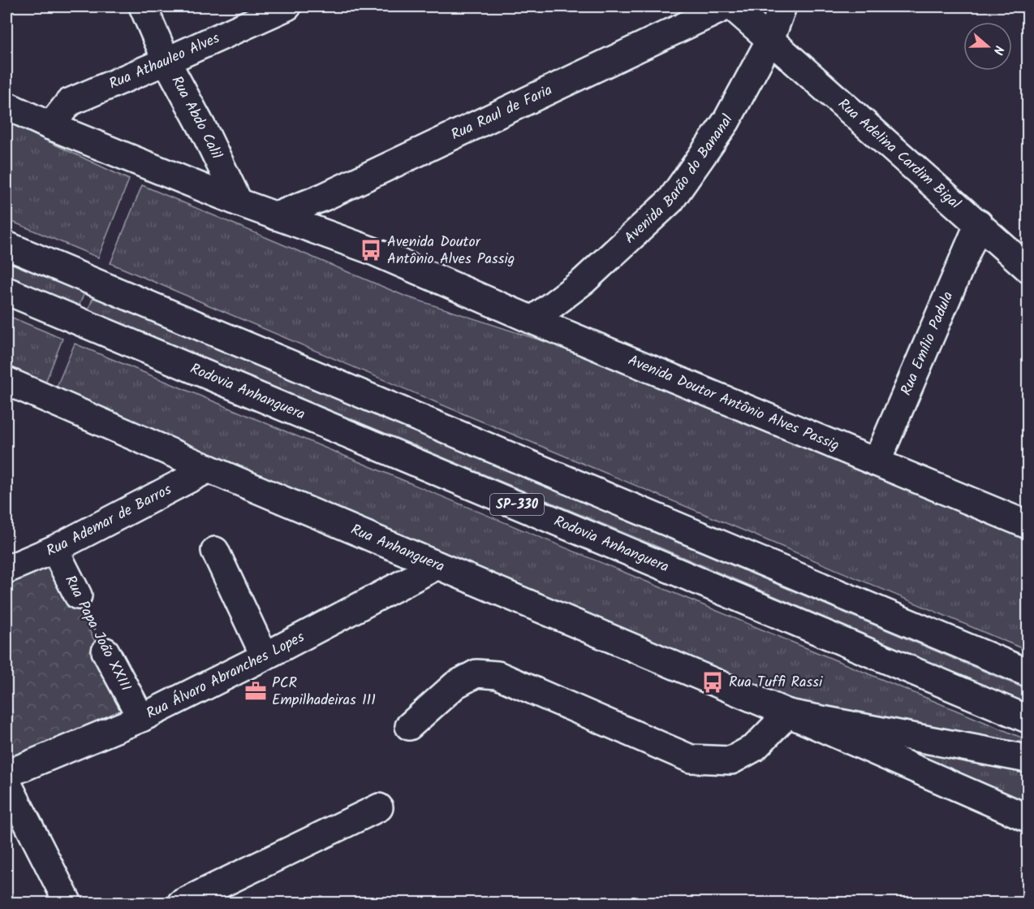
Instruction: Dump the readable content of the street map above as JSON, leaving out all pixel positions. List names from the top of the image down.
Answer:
{
  "streets": {
    "main road": [
      "Rua Athauleo Alves",
      "Rua Raul de Faria",
      "Rua Abdo Calil",
      "Rua Adelina Cardim Bigal",
      "Avenida Barão do Bananal",
      "Rua Emílio Padula",
      "Rodovia Anhanguera",
      "Avenida Doutor Antônio Alves Passig",
      "SP-330",
      "Rua Ademar de Barros",
      "Rua Anhanguera",
      "Rua Papa João XXIII",
      "Rua Álvaro Abranches Lopes"
    ]
  },
  "crossings": [
    ["Rua Athauleo Alves", "Rua Abdo Calil"],
    ["Rua Athauleo Alves", "Avenida Doutor Antônio Alves Passig"],
    ["Rua Raul de Faria", "Avenida Doutor Antônio Alves Passig"],
    ["Rua Abdo Calil", "Avenida Doutor Antônio Alves Passig"],
    ["Rua Adelina Cardim Bigal", "Avenida Barão do Bananal"],
    ["Rua Adelina Cardim Bigal", "Rua Emílio Padula"],
    ["Avenida Barão do Bananal", "Avenida Doutor Antônio Alves Passig"],
    ["Rua Emílio Padula", "Avenida Doutor Antônio Alves Passig"],
    ["Rua Ademar de Barros", "Rua Anhanguera"],
    ["Rua Ademar de Barros", "Rua Papa João XXIII"],
    ["Rua Anhanguera", "Rua Álvaro Abranches Lopes"],
    ["Rua Papa João XXIII", "Rua Álvaro Abranches Lopes"]
  ],
  "places": {
    "bus stop": ["Avenida Doutor Antônio Alves Passig", "Rua Tuffi Rassi"],
    "office": ["PCR Empilhadeiras 111"]
  },
  "north": "right"
}
